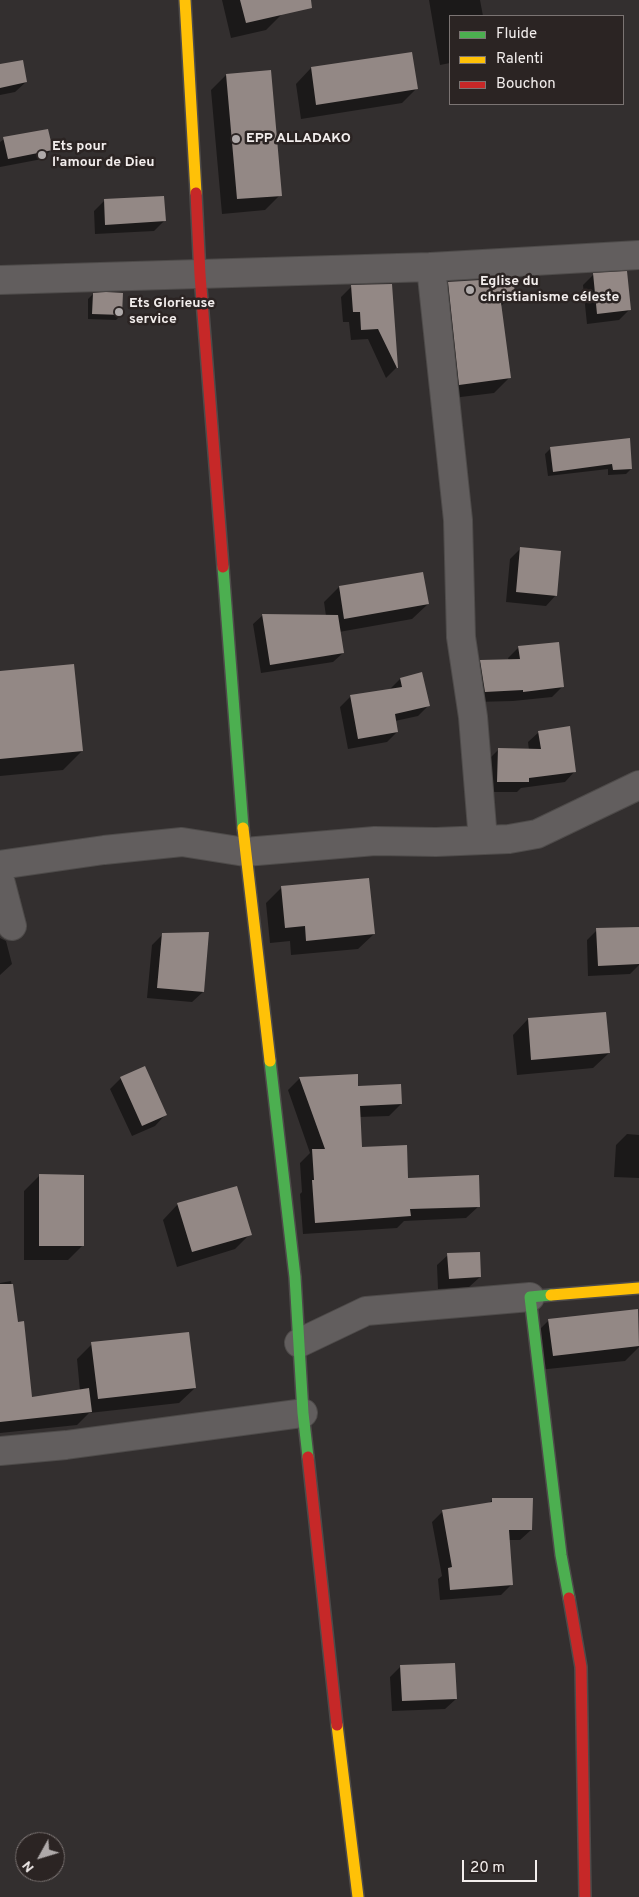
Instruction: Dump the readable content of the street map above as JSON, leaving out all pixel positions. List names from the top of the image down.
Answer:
{
  "places": [
    "EPP ALLADAKO",
    "Ets pour l'amour de Dieu",
    "Eglise du christianisme céleste",
    "Ets Glorieuse service"
  ],
  "legend": ["Fluide", "Ralenti", "Bouchon"],
  "scale_bar": "20 m",
  "north": "bottom left"
}
